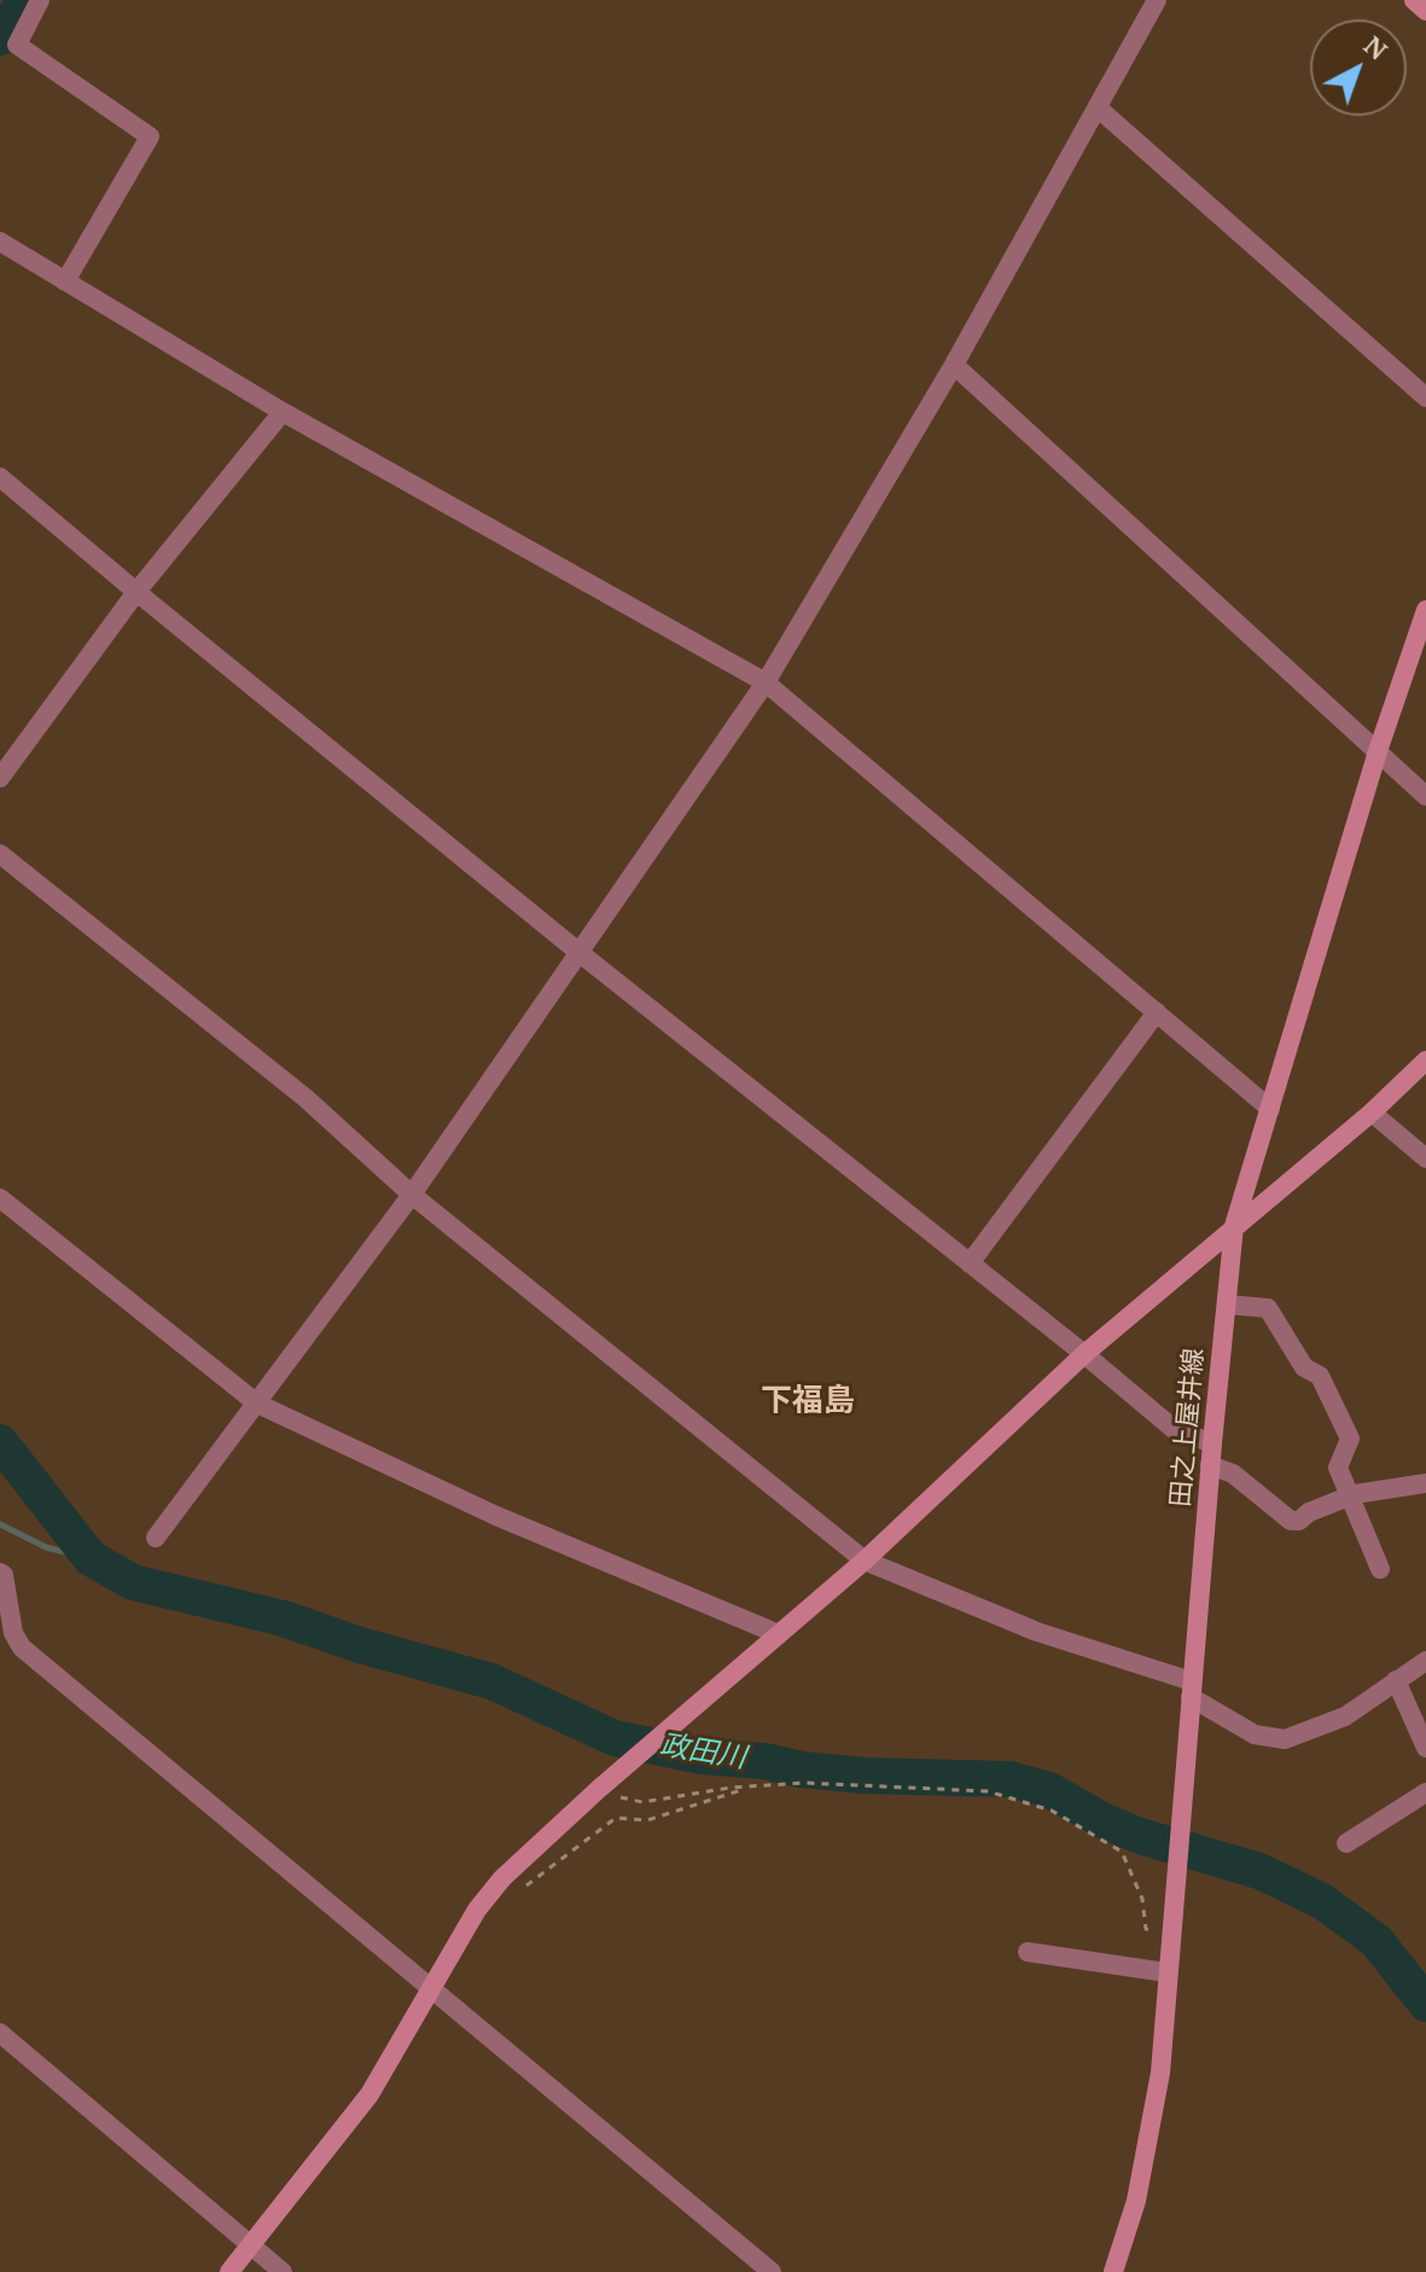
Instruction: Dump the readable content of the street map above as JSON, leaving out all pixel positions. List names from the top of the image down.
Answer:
{
  "streets": {
    "street": ["田之上屋井線"]
  },
  "districts": ["下福島"],
  "water": ["政田川"],
  "north": "top right"
}
